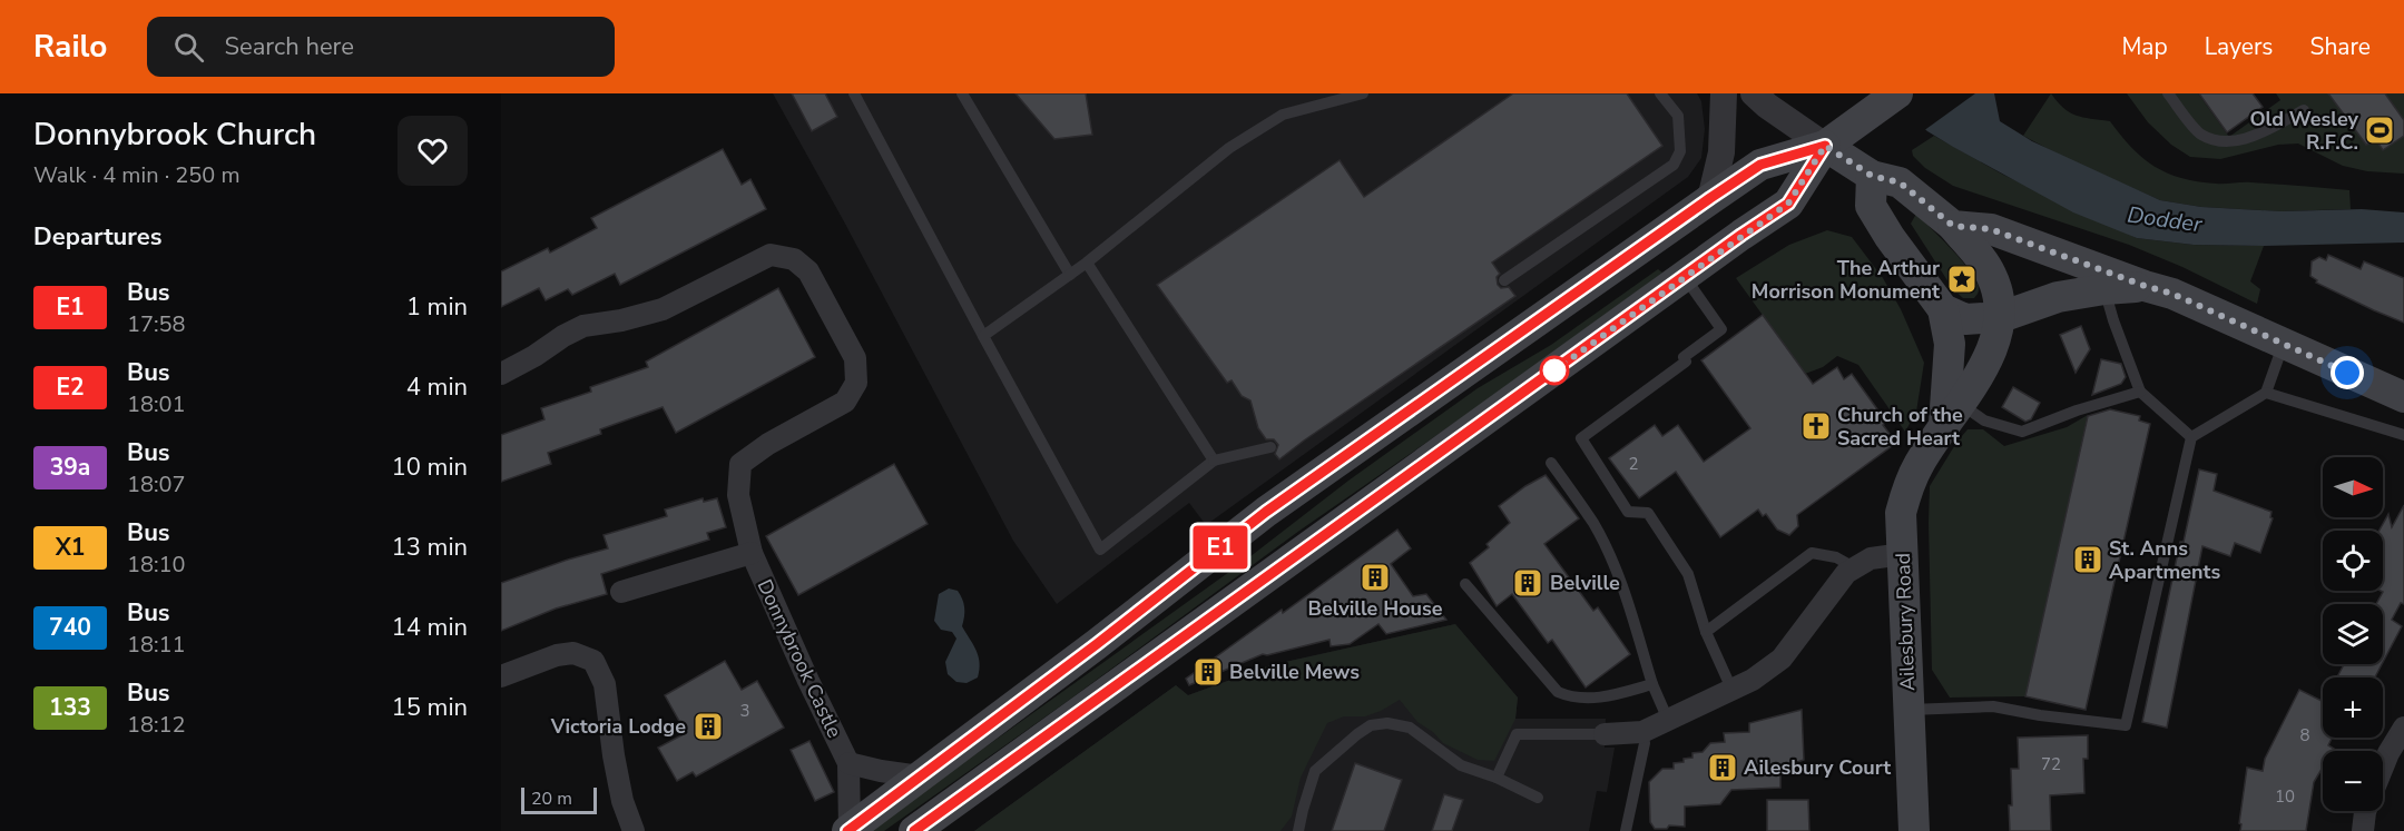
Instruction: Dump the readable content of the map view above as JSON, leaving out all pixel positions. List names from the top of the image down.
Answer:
{
  "streets": {
    "main road": ["Ailesbury Road"],
    "street": ["Donnybrook Castle"]
  },
  "water": ["Dodder"],
  "places": {
    "sports": ["Old Wesley R.F.C."],
    "place": ["The Arthur Morrison Monument"],
    "church": ["Church of the Sacred Heart"],
    "building": [
      "St. Anns Apartments",
      "Belville House",
      "Belville",
      "Belville Mews",
      "Victoria Lodge",
      "Ailesbury Court"
    ]
  },
  "lines": ["bus line E1"],
  "house_numbers": [
    "2",
    "3",
    "8",
    "72",
    "10"
  ],
  "scale_bar": "20 m",
  "north": "right",
  "page": {
    "header": "Railo",
    "search": "Search here",
    "nav": ["Map", "Layers", "Share"],
    "heading": [
      ["Donnybrook Church", "Walk · 4 min · 250 m"],
      "Departures"
    ],
    "on_map": "E1",
    "list": [
      {
        "mark": "E1",
        "name": "Bus",
        "note": "17:58",
        "value": "1 min"
      },
      {
        "mark": "E2",
        "name": "Bus",
        "note": "18:01",
        "value": "4 min"
      },
      {
        "mark": "39a",
        "name": "Bus",
        "note": "18:07",
        "value": "10 min"
      },
      {
        "mark": "X1",
        "name": "Bus",
        "note": "18:10",
        "value": "13 min"
      },
      {
        "mark": "740",
        "name": "Bus",
        "note": "18:11",
        "value": "14 min"
      },
      {
        "mark": "133",
        "name": "Bus",
        "note": "18:12",
        "value": "15 min"
      }
    ],
    "map_buttons": ["+", "−"],
    "scale": "20 m"
  }
}
